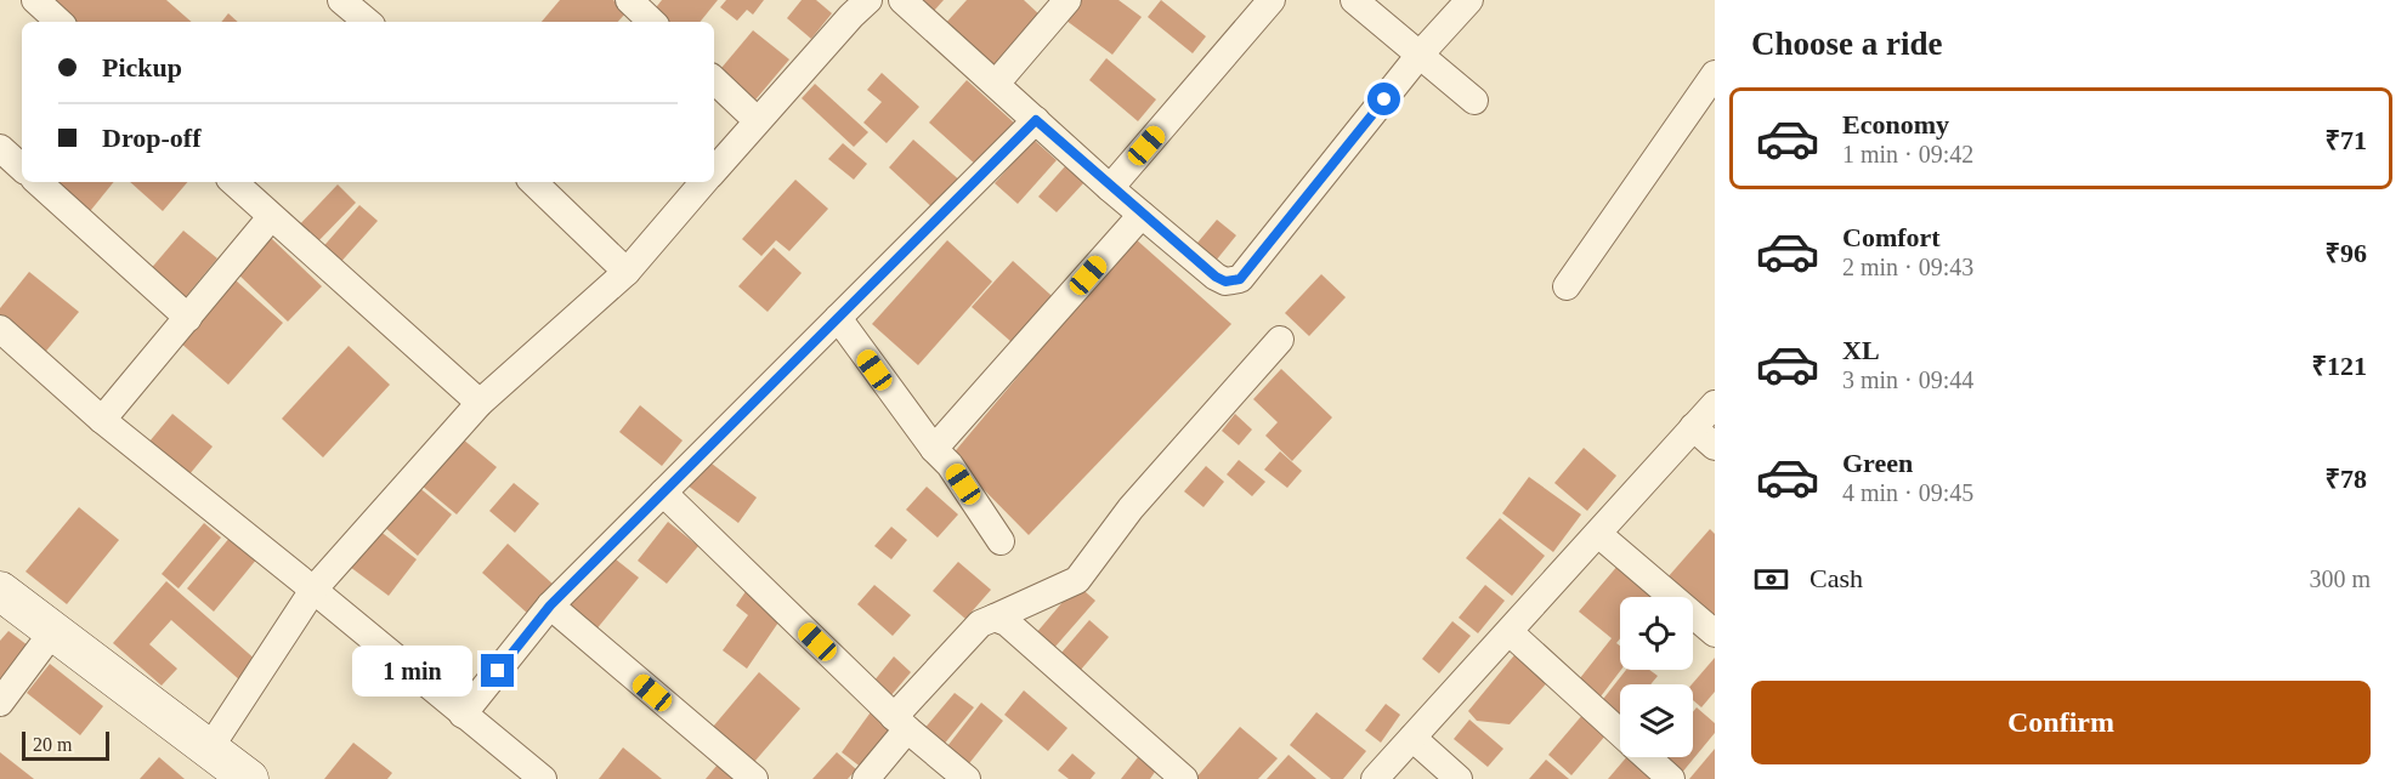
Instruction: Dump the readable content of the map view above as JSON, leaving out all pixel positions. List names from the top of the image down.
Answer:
{
  "scale_bar": "20 m",
  "page": {
    "heading": "Choose a ride",
    "banner": ["Pickup", "Drop-off"],
    "list": [
      {
        "name": "Economy",
        "note": "1 min · 09:42",
        "value": "₹71"
      },
      {
        "name": "Comfort",
        "note": "2 min · 09:43",
        "value": "₹96"
      },
      {
        "name": "XL",
        "note": "3 min · 09:44",
        "value": "₹121"
      },
      {
        "name": "Green",
        "note": "4 min · 09:45",
        "value": "₹78"
      }
    ],
    "pay": ["Cash", "300 m"],
    "bubble": "1 min",
    "buttons": "Confirm",
    "scale": "20 m"
  }
}
